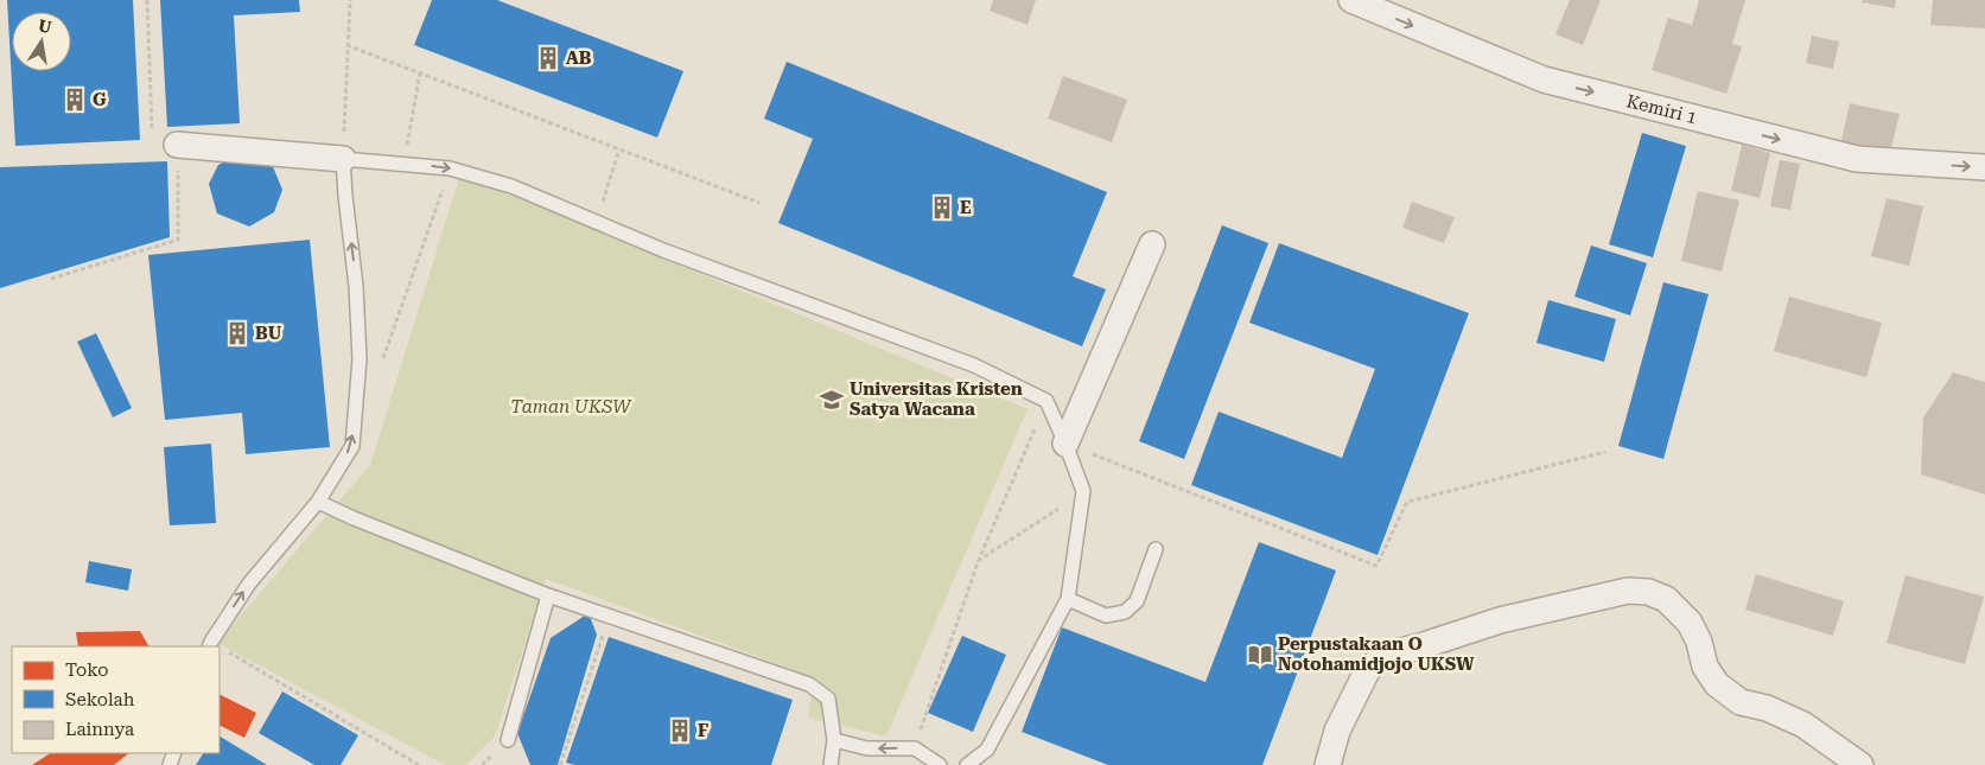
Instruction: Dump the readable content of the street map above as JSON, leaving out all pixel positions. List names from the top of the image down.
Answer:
{
  "streets": {
    "street": ["Kemiri 1"]
  },
  "one_way": ["Kemiri 1"],
  "parks": ["Taman UKSW"],
  "places": {
    "building": [
      "AB",
      "G",
      "E",
      "BU",
      "F"
    ],
    "school or university": ["Universitas Kristen Satya Wacana"],
    "library": ["Perpustakaan O Notohamidjojo UKSW"]
  },
  "legend": ["Toko", "Sekolah", "Lainnya"],
  "north": "top"
}
